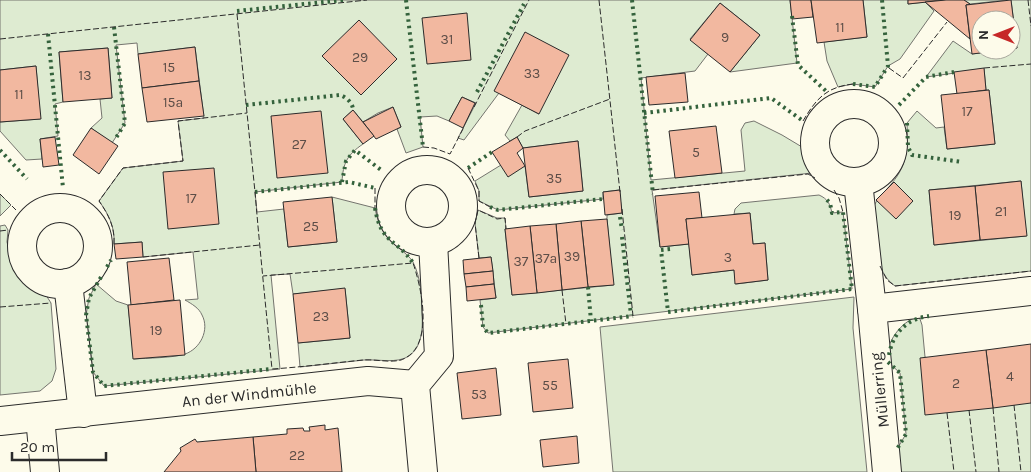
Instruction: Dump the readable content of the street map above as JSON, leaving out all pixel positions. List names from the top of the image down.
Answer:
{
  "streets": {
    "street": ["Müllerring", "An der Windmühle"]
  },
  "house_numbers": [
    "11",
    "9",
    "31",
    "29",
    "15",
    "33",
    "13",
    "11",
    "15a",
    "17",
    "27",
    "5",
    "35",
    "17",
    "21",
    "19",
    "25",
    "39",
    "3",
    "37a",
    "37",
    "23",
    "19",
    "4",
    "2",
    "55",
    "53",
    "22"
  ],
  "scale_bar": "20 m",
  "north": "left"
}
